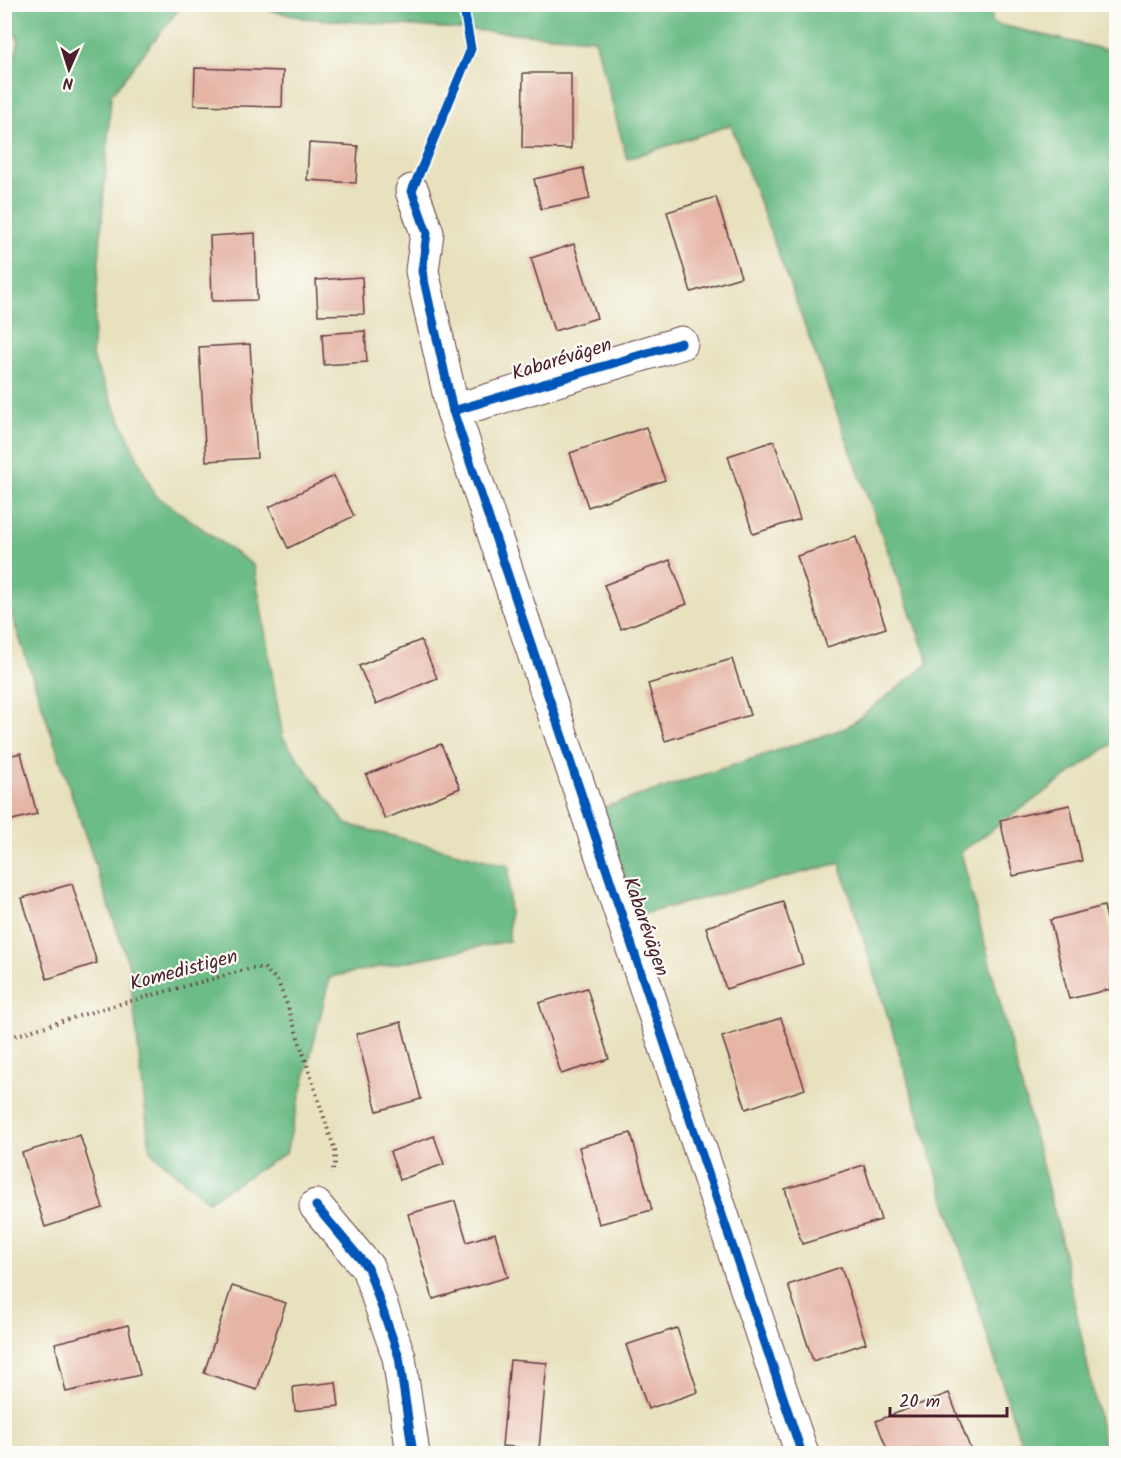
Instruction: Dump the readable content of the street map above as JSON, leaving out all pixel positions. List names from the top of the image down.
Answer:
{
  "streets": {
    "street": ["Kabarévägen"],
    "path": ["Komedistigen"]
  },
  "scale_bar": "20 m",
  "north": "bottom"
}
